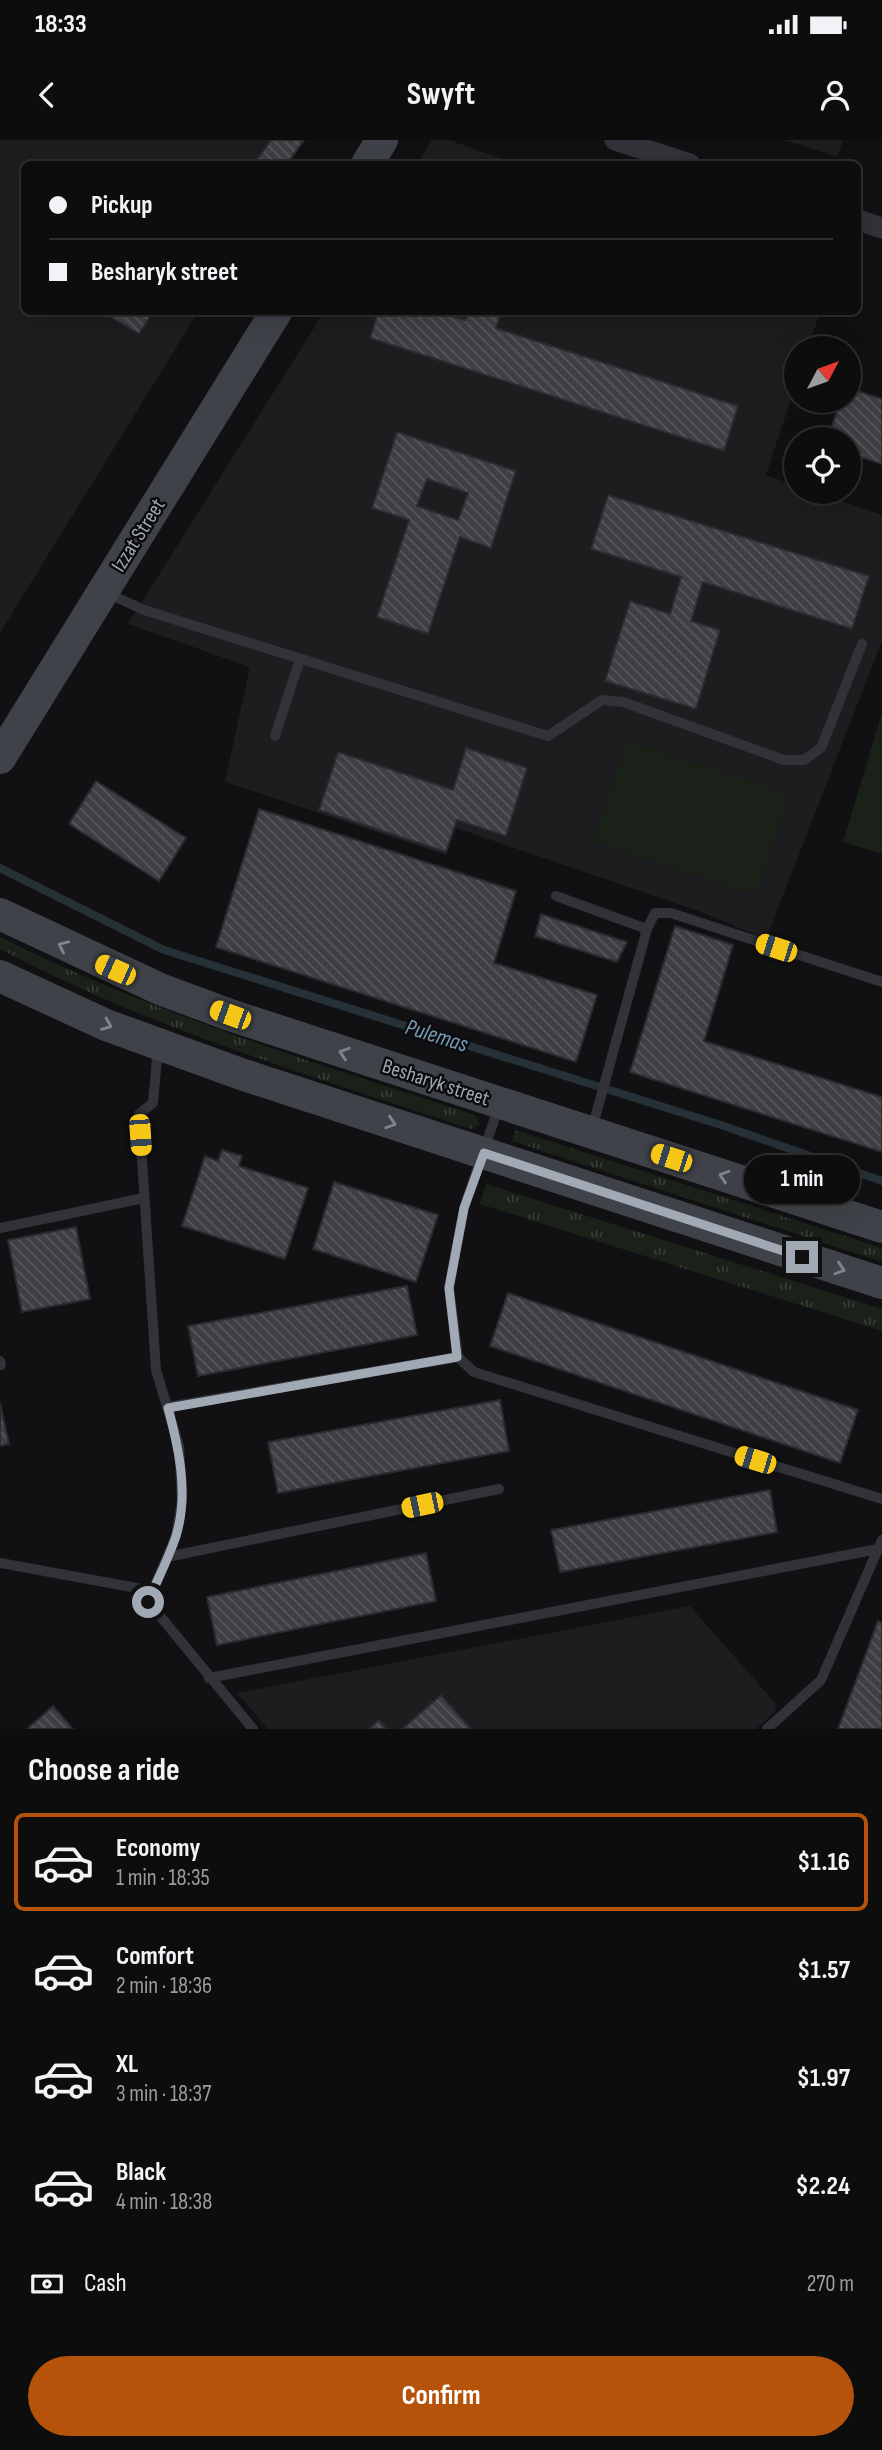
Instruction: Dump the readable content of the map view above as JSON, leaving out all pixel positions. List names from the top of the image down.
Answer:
{
  "streets": {
    "main road": ["Izzat Street", "Besharyk street"]
  },
  "water": ["Pulemas"],
  "north": "top right",
  "page": {
    "status": "18:33",
    "header": "Swyft",
    "banner": ["Pickup", "Besharyk street"],
    "bubble": "1 min",
    "heading": "Choose a ride",
    "list": [
      {
        "name": "Economy",
        "note": "1 min · 18:35",
        "value": "$1.16"
      },
      {
        "name": "Comfort",
        "note": "2 min · 18:36",
        "value": "$1.57"
      },
      {
        "name": "XL",
        "note": "3 min · 18:37",
        "value": "$1.97"
      },
      {
        "name": "Black",
        "note": "4 min · 18:38",
        "value": "$2.24"
      }
    ],
    "pay": ["Cash", "270 m"],
    "buttons": "Confirm"
  }
}
